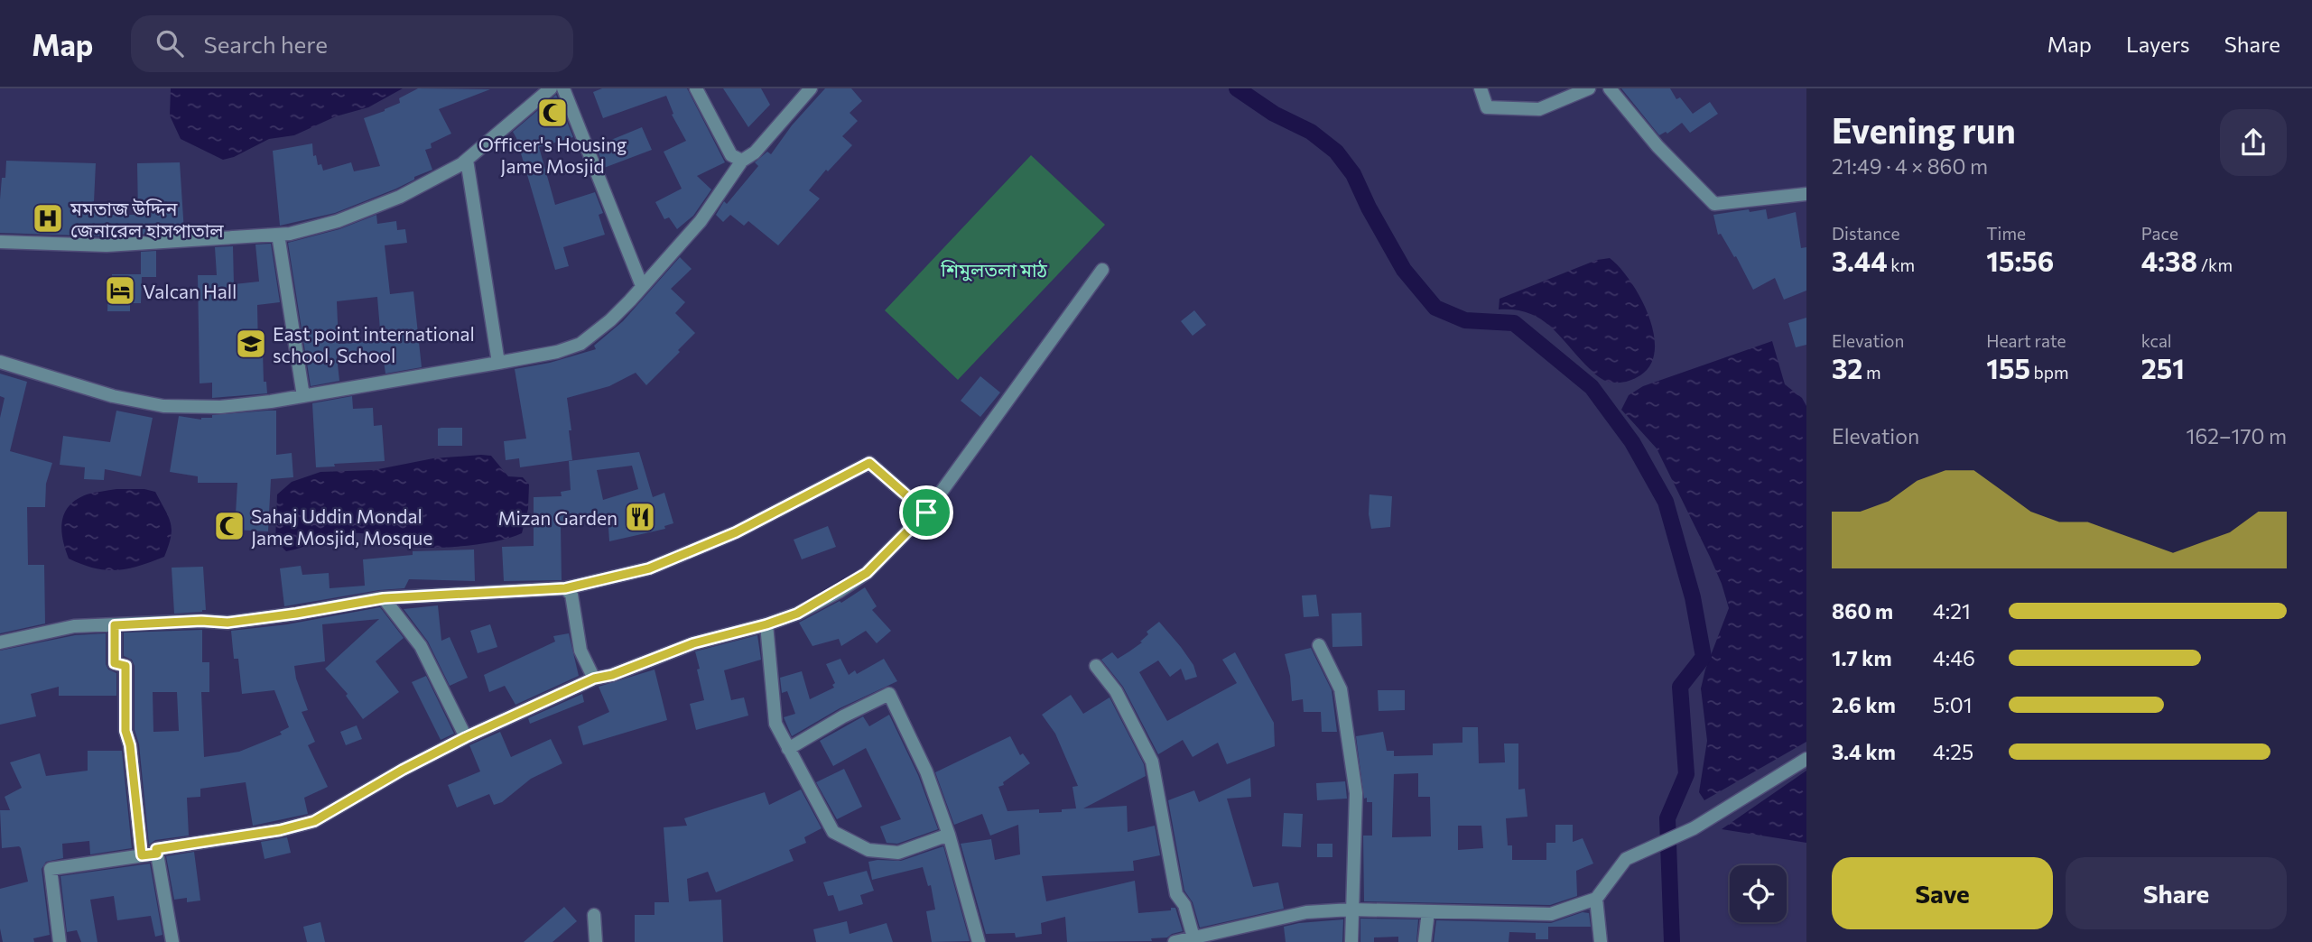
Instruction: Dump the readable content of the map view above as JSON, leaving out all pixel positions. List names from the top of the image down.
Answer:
{
  "parks": ["শিমুলতলা মাঠ"],
  "places": {
    "mosque": ["Officer's Housing Jame Mosjid", "Sahaj Uddin Mondal Jame Mosjid, Mosque"],
    "hospital": ["মমতাজ উদ্দিন জেনারেল হাসপাতাল"],
    "hotel": ["Valcan Hall"],
    "school or university": ["East point international school, School"],
    "restaurant": ["Mizan Garden"]
  },
  "page": {
    "header": "Map",
    "search": "Search here",
    "nav": ["Map", "Layers", "Share"],
    "heading": ["Evening run", "21:49 · 4 × 860 m"],
    "stats": [
      ["Distance", "3.44 km"],
      ["Time", "15:56"],
      ["Pace", "4:38 /km"],
      ["Elevation", "32 m"],
      ["Heart rate", "155 bpm"],
      ["kcal", "251"]
    ],
    "chart": ["Elevation", "162–170 m"],
    "list": [
      {
        "name": "860 m",
        "note": "4:21"
      },
      {
        "name": "1.7 km",
        "note": "4:46"
      },
      {
        "name": "2.6 km",
        "note": "5:01"
      },
      {
        "name": "3.4 km",
        "note": "4:25"
      }
    ],
    "buttons": ["Save", "Share"]
  }
}
